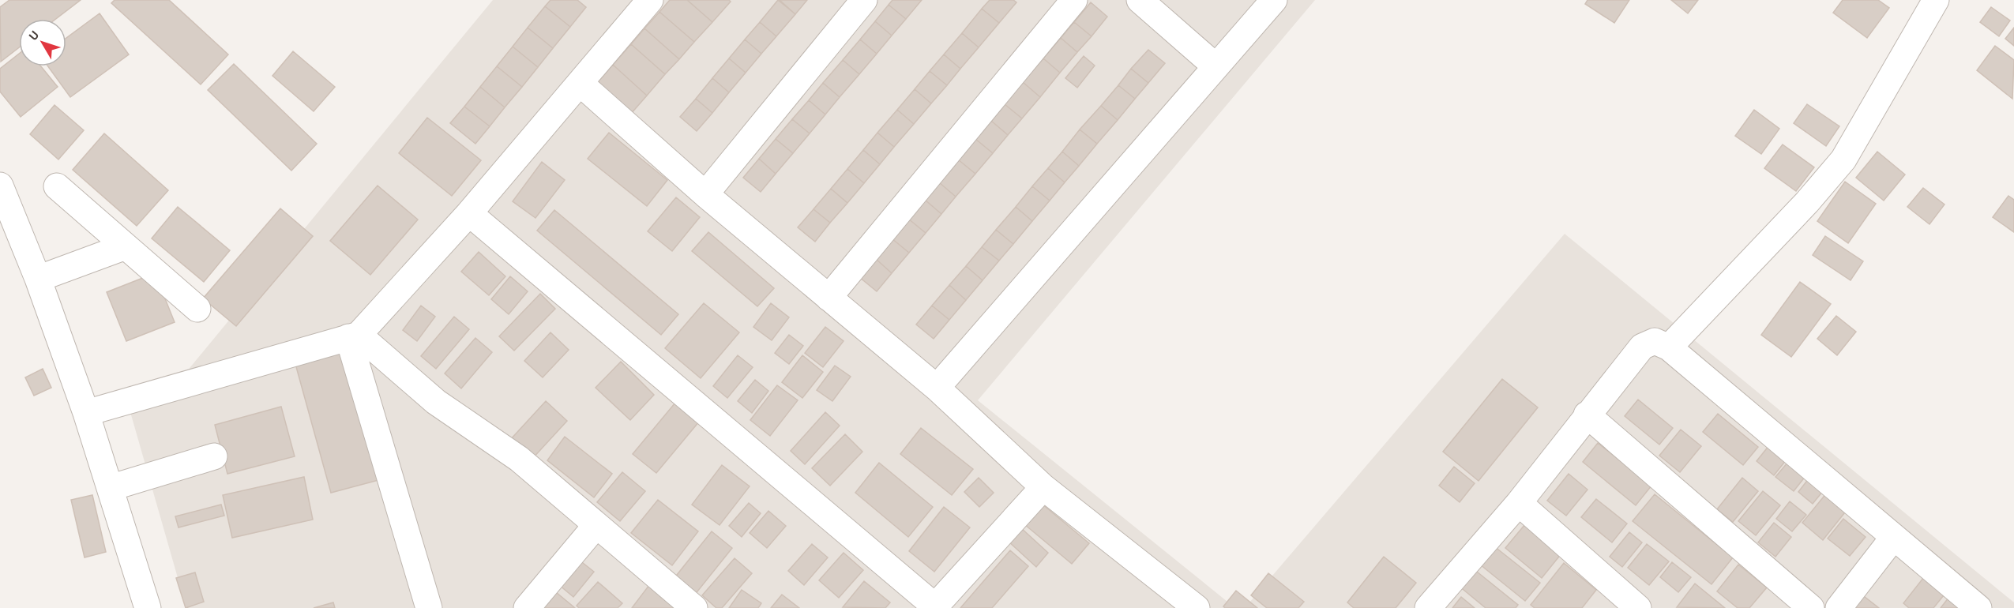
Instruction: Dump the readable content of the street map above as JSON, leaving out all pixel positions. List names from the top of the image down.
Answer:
{
  "north": "top left"
}
